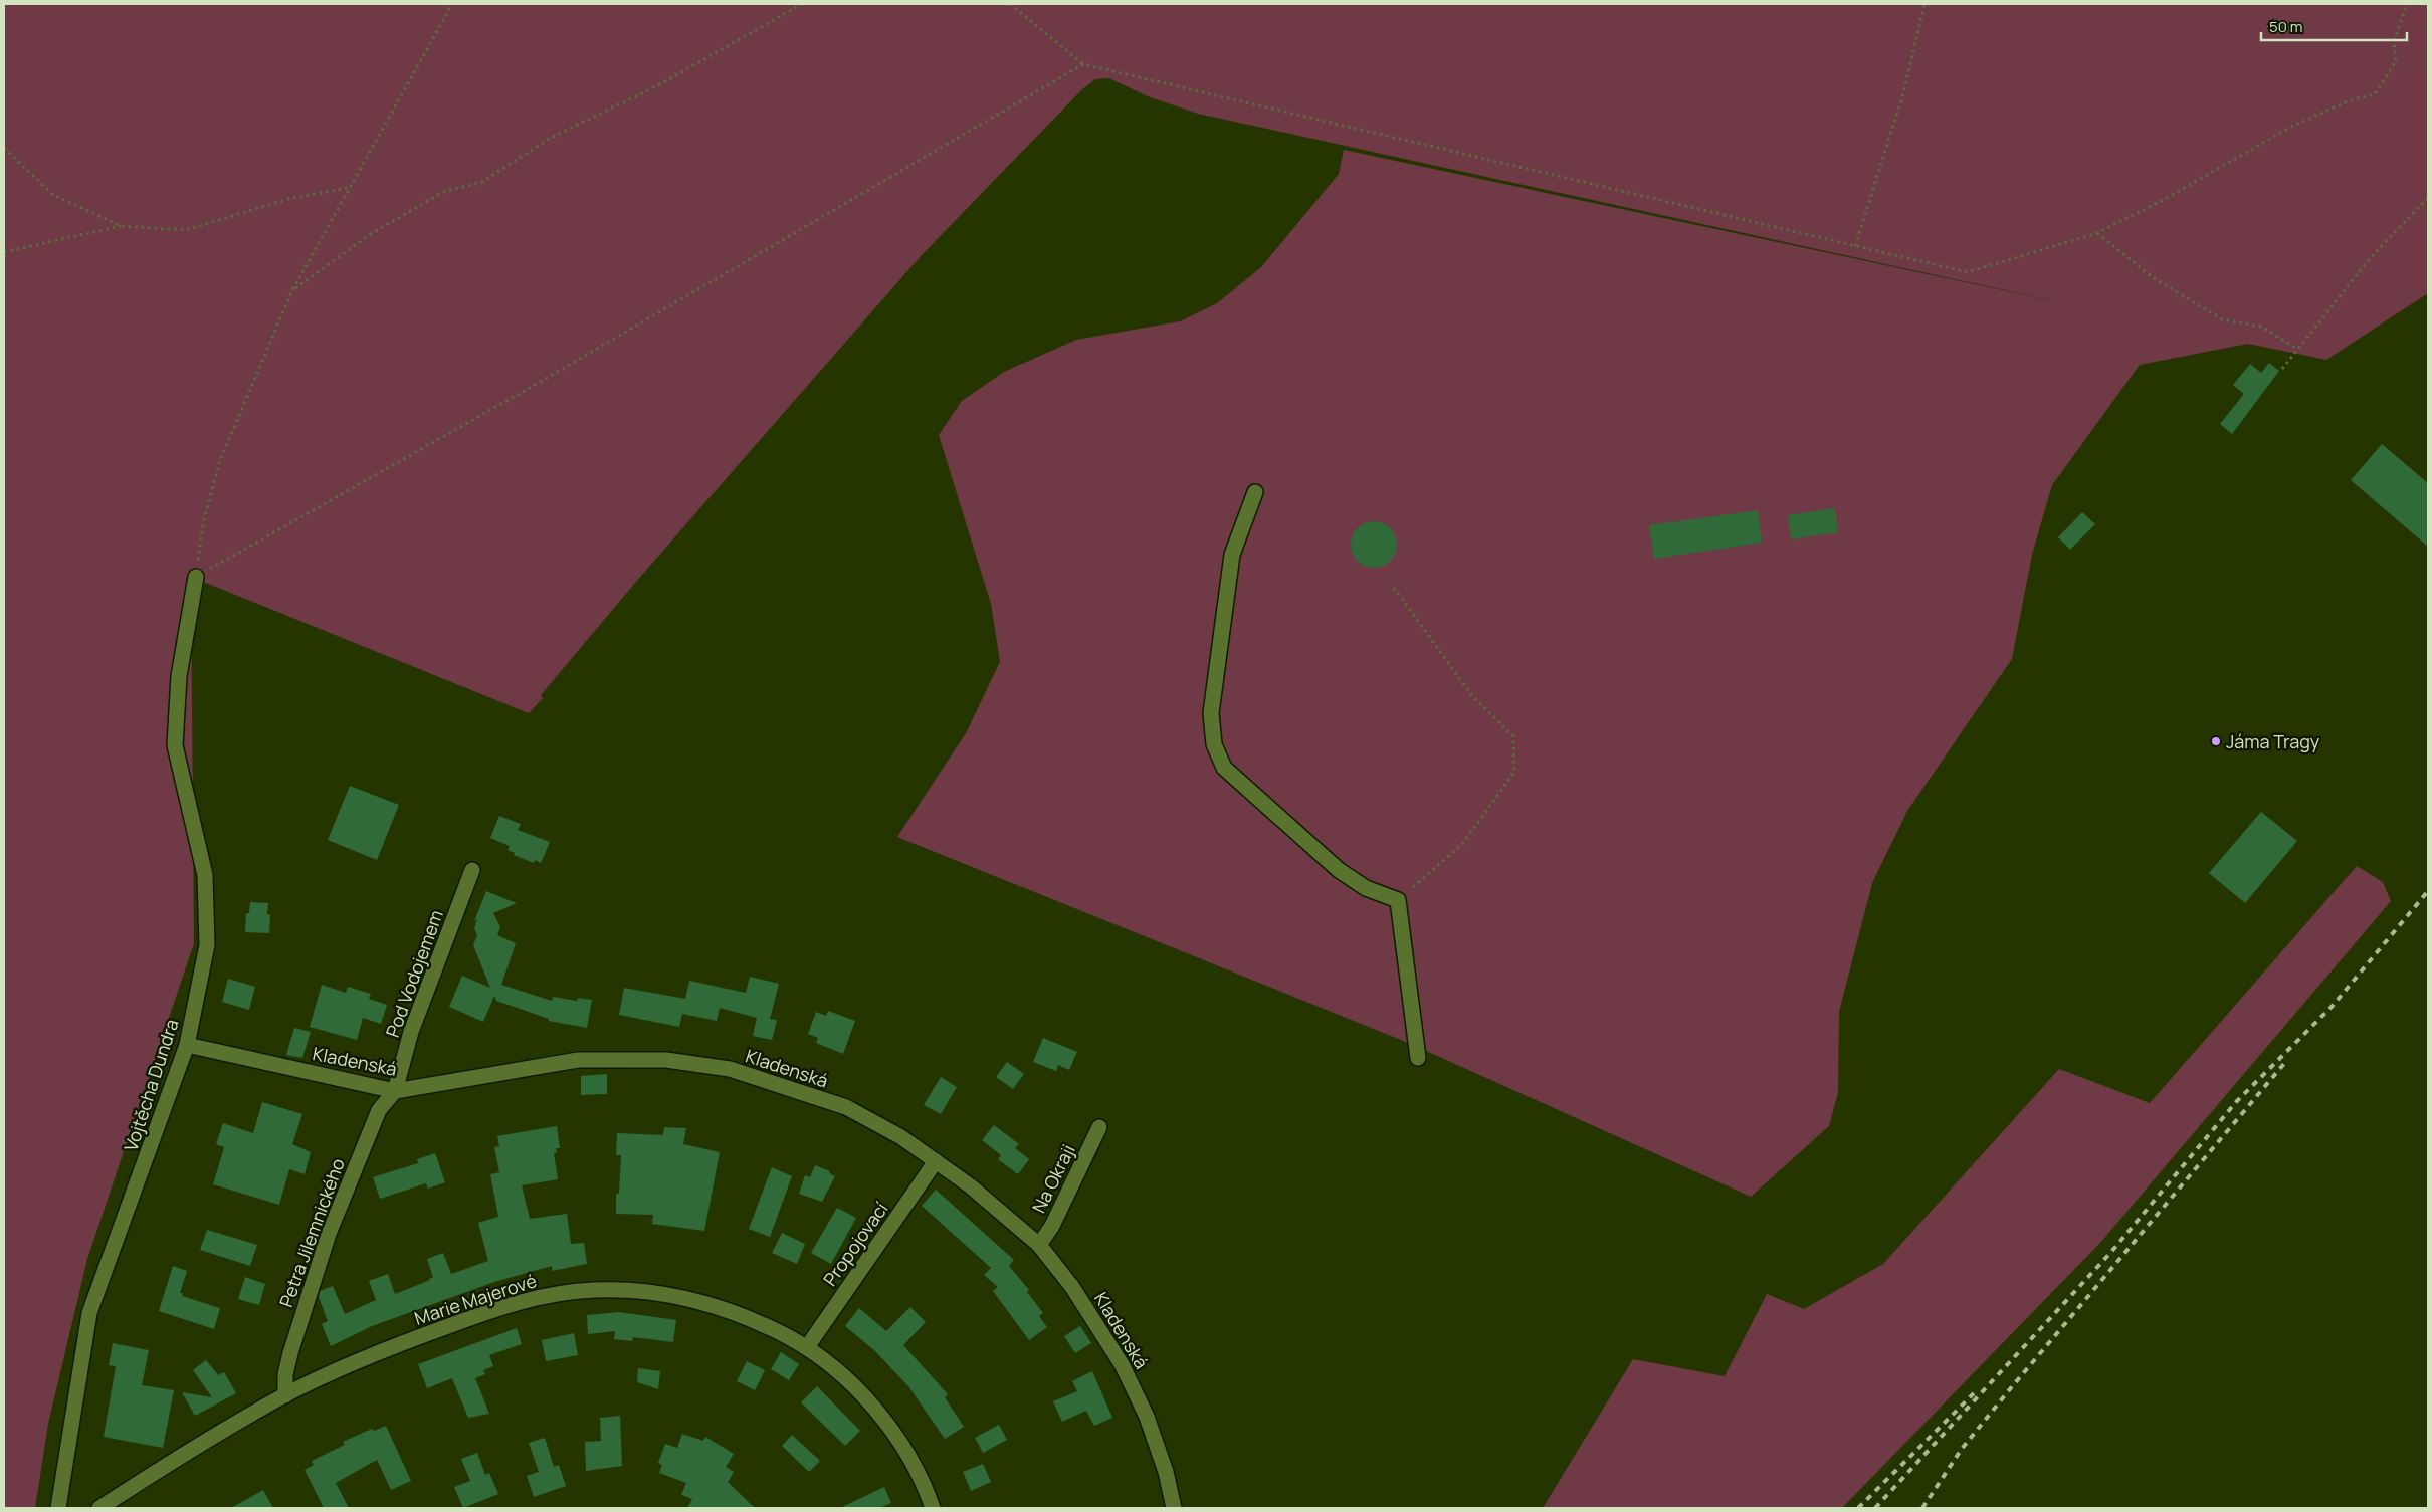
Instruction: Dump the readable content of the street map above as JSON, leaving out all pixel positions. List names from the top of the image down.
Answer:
{
  "streets": {
    "street": [
      "Pod Vodojemem",
      "Kladenská",
      "Vojtěcha Dundra",
      "Na Okraji",
      "Petra Jilemnického",
      "Propojovací",
      "Marie Majerové"
    ]
  },
  "crossings": [
    ["Pod Vodojemem", "Kladenská"],
    ["Pod Vodojemem", "Petra Jilemnického"],
    ["Kladenská", "Vojtěcha Dundra"],
    ["Kladenská", "Na Okraji"],
    ["Kladenská", "Petra Jilemnického"],
    ["Kladenská", "Propojovací"],
    ["Petra Jilemnického", "Marie Majerové"],
    ["Propojovací", "Marie Majerové"]
  ],
  "places": ["Jáma Tragy"],
  "scale_bar": "50 m"
}
